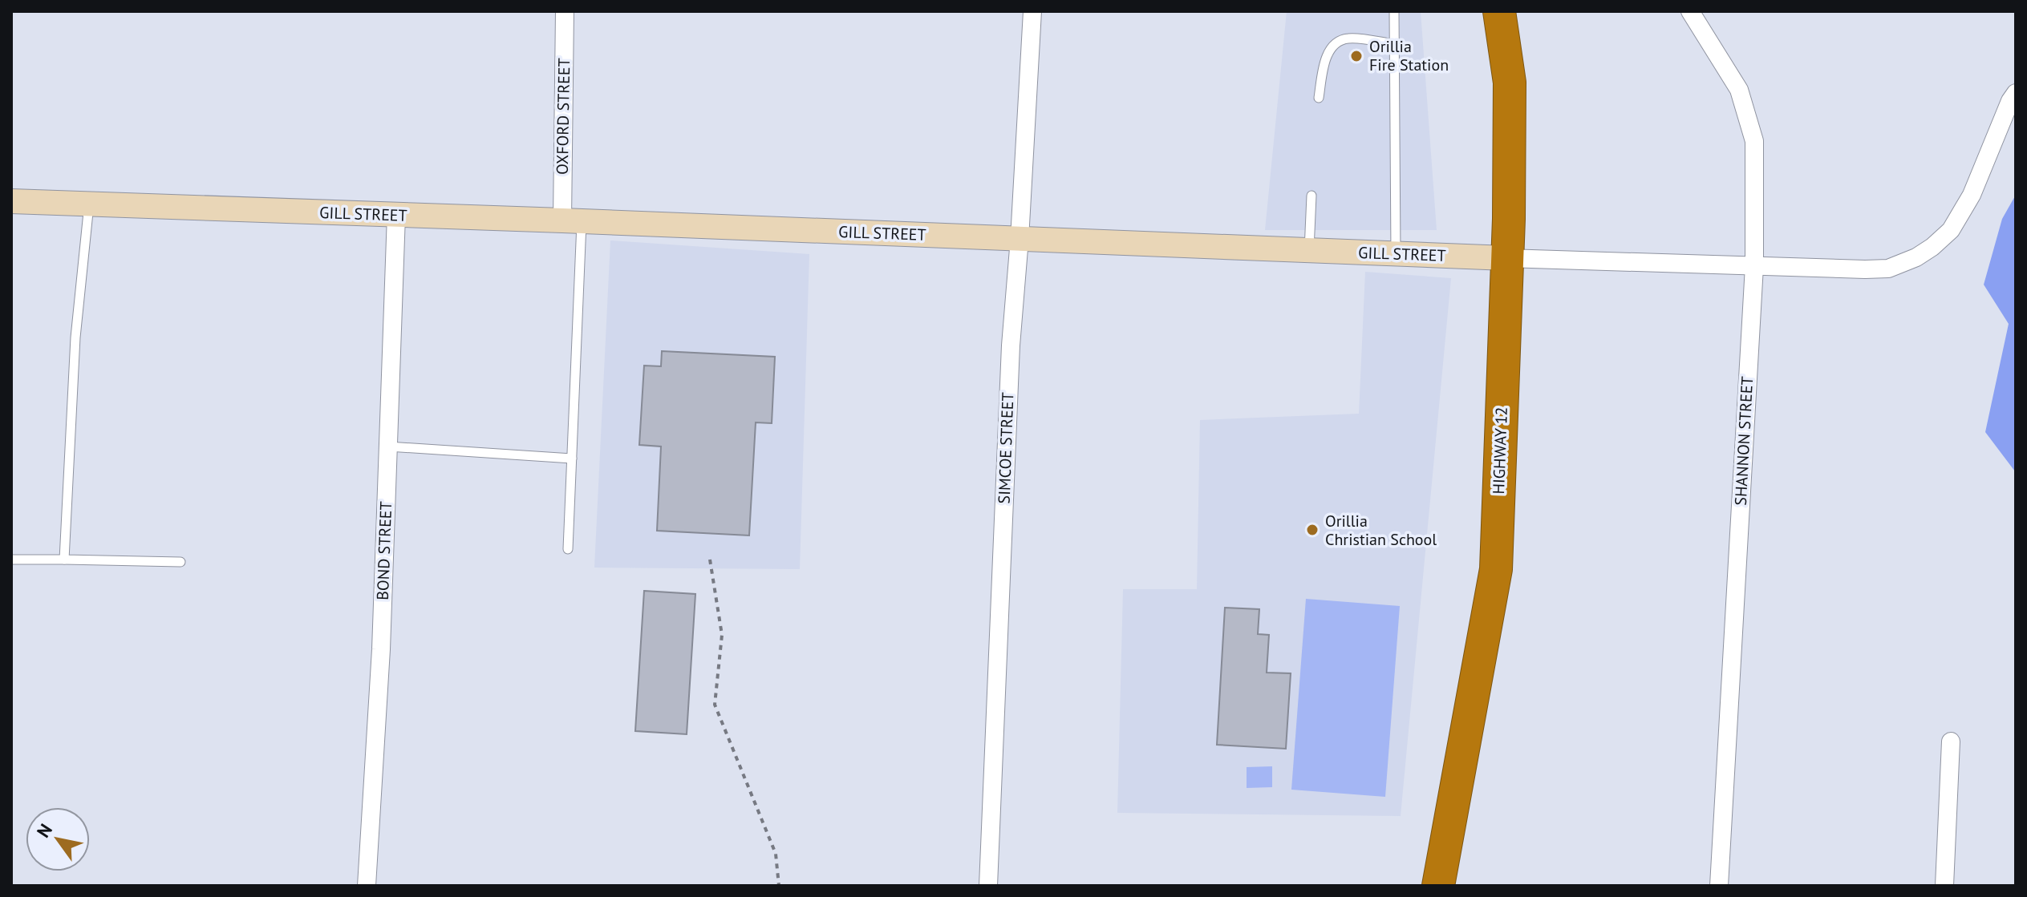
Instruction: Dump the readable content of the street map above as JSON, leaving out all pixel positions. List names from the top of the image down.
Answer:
{
  "streets": {
    "highway": ["HIGHWAY 12"],
    "main road": ["GILL STREET"],
    "street": [
      "OXFORD STREET",
      "SHANNON STREET",
      "SIMCOE STREET",
      "BOND STREET"
    ]
  },
  "crossings": [
    ["OXFORD STREET", "GILL STREET"],
    ["GILL STREET", "SHANNON STREET"],
    ["GILL STREET", "SIMCOE STREET"],
    ["GILL STREET", "HIGHWAY 12"],
    ["GILL STREET", "BOND STREET"]
  ],
  "places": ["Orillia Fire Station", "Orillia Christian School"],
  "north": "top left"
}
